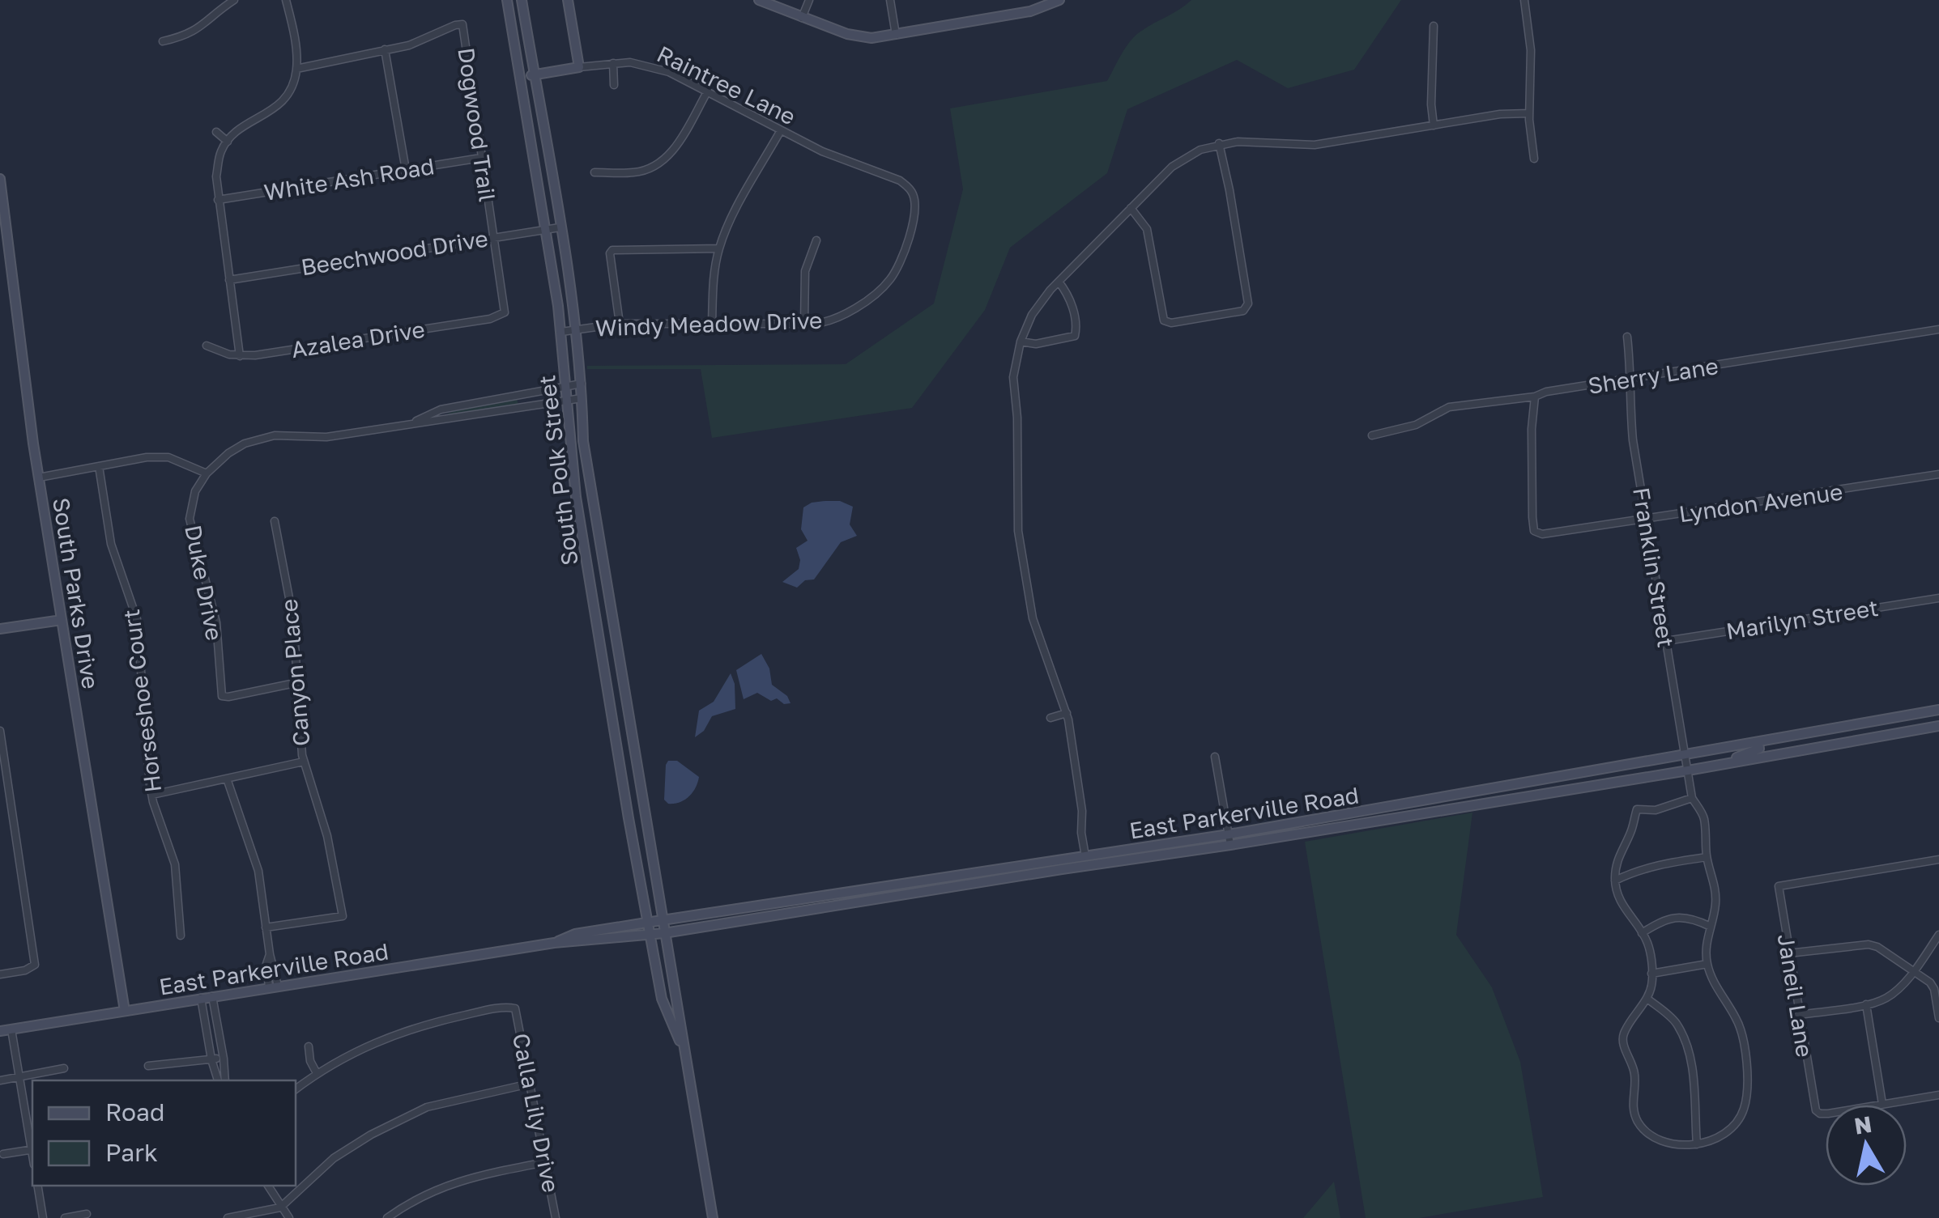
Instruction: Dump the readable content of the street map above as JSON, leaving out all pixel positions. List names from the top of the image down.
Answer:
{
  "streets": {
    "main road": [
      "Raintree Lane",
      "South Polk Street",
      "South Parks Drive",
      "East Parkerville Road"
    ],
    "street": [
      "Dogwood Trail",
      "White Ash Road",
      "Beechwood Drive",
      "Windy Meadow Drive",
      "Azalea Drive",
      "Sherry Lane",
      "Lyndon Avenue",
      "Franklin Street",
      "Duke Drive",
      "Marilyn Street",
      "Canyon Place",
      "Horseshoe Court",
      "Janeil Lane",
      "Calla Lily Drive"
    ]
  },
  "crossings": [
    ["Raintree Lane", "Windy Meadow Drive"],
    ["Raintree Lane", "South Polk Street"],
    ["Dogwood Trail", "White Ash Road"],
    ["Dogwood Trail", "Beechwood Drive"],
    ["Dogwood Trail", "Azalea Drive"],
    ["Beechwood Drive", "South Polk Street"],
    ["Windy Meadow Drive", "South Polk Street"],
    ["Sherry Lane", "Lyndon Avenue"],
    ["Sherry Lane", "Franklin Street"],
    ["South Polk Street", "East Parkerville Road"],
    ["Lyndon Avenue", "Franklin Street"],
    ["Franklin Street", "Marilyn Street"],
    ["Franklin Street", "East Parkerville Road"],
    ["Duke Drive", "Canyon Place"],
    ["South Parks Drive", "East Parkerville Road"]
  ],
  "legend": ["Road", "Park"],
  "north": "top"
}
